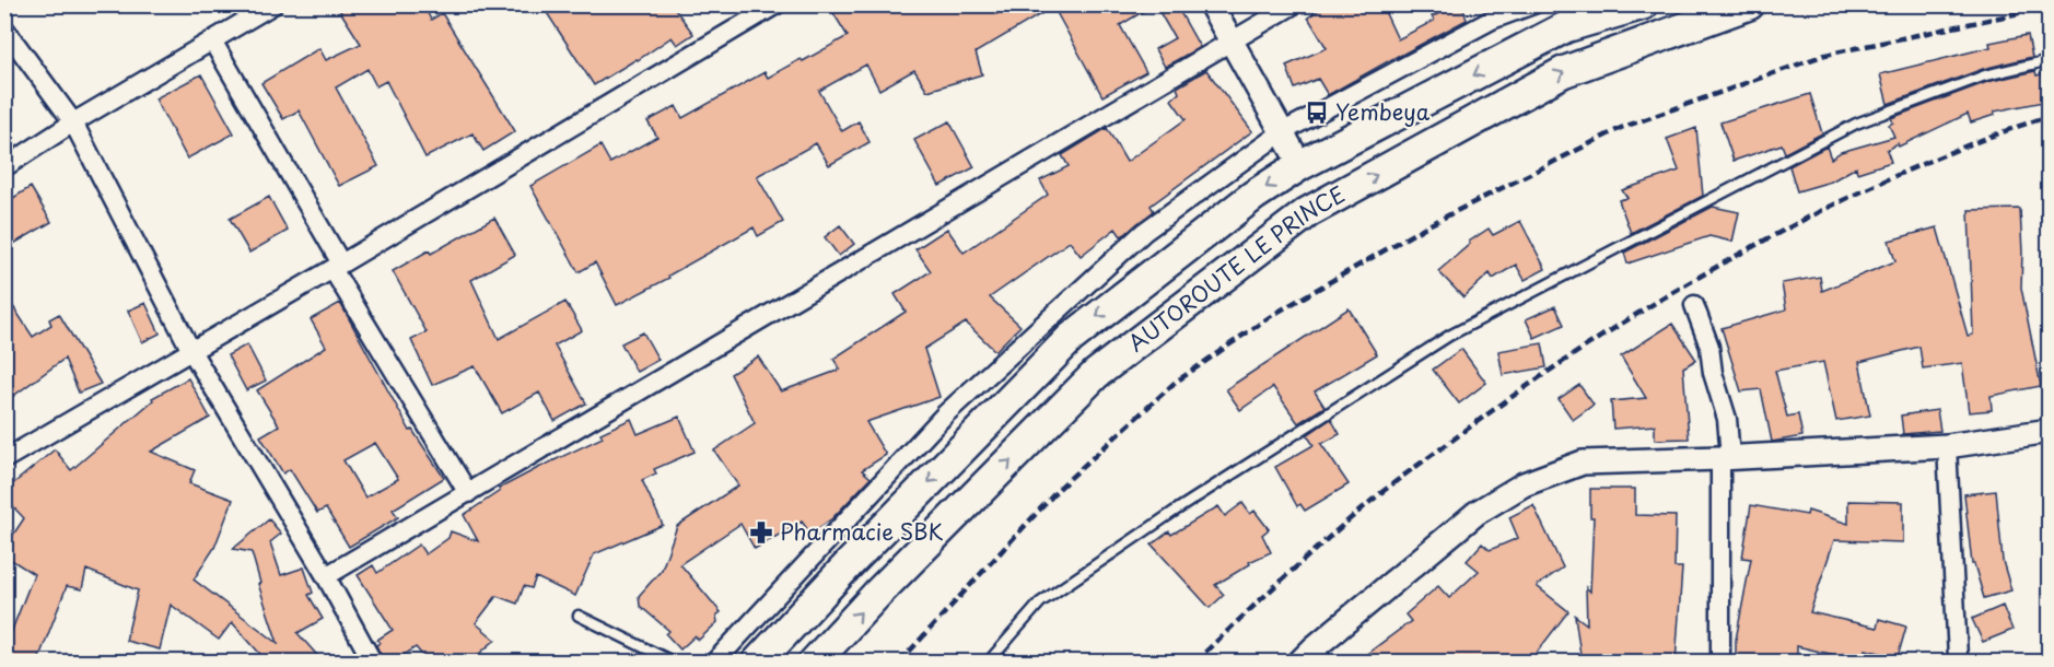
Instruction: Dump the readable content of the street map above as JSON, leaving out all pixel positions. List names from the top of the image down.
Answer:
{
  "streets": {
    "main road": ["AUTOROUTE LE PRINCE"]
  },
  "places": {
    "bus stop": ["Yembeya"],
    "pharmacy": ["Pharmacie SBK"]
  }
}
